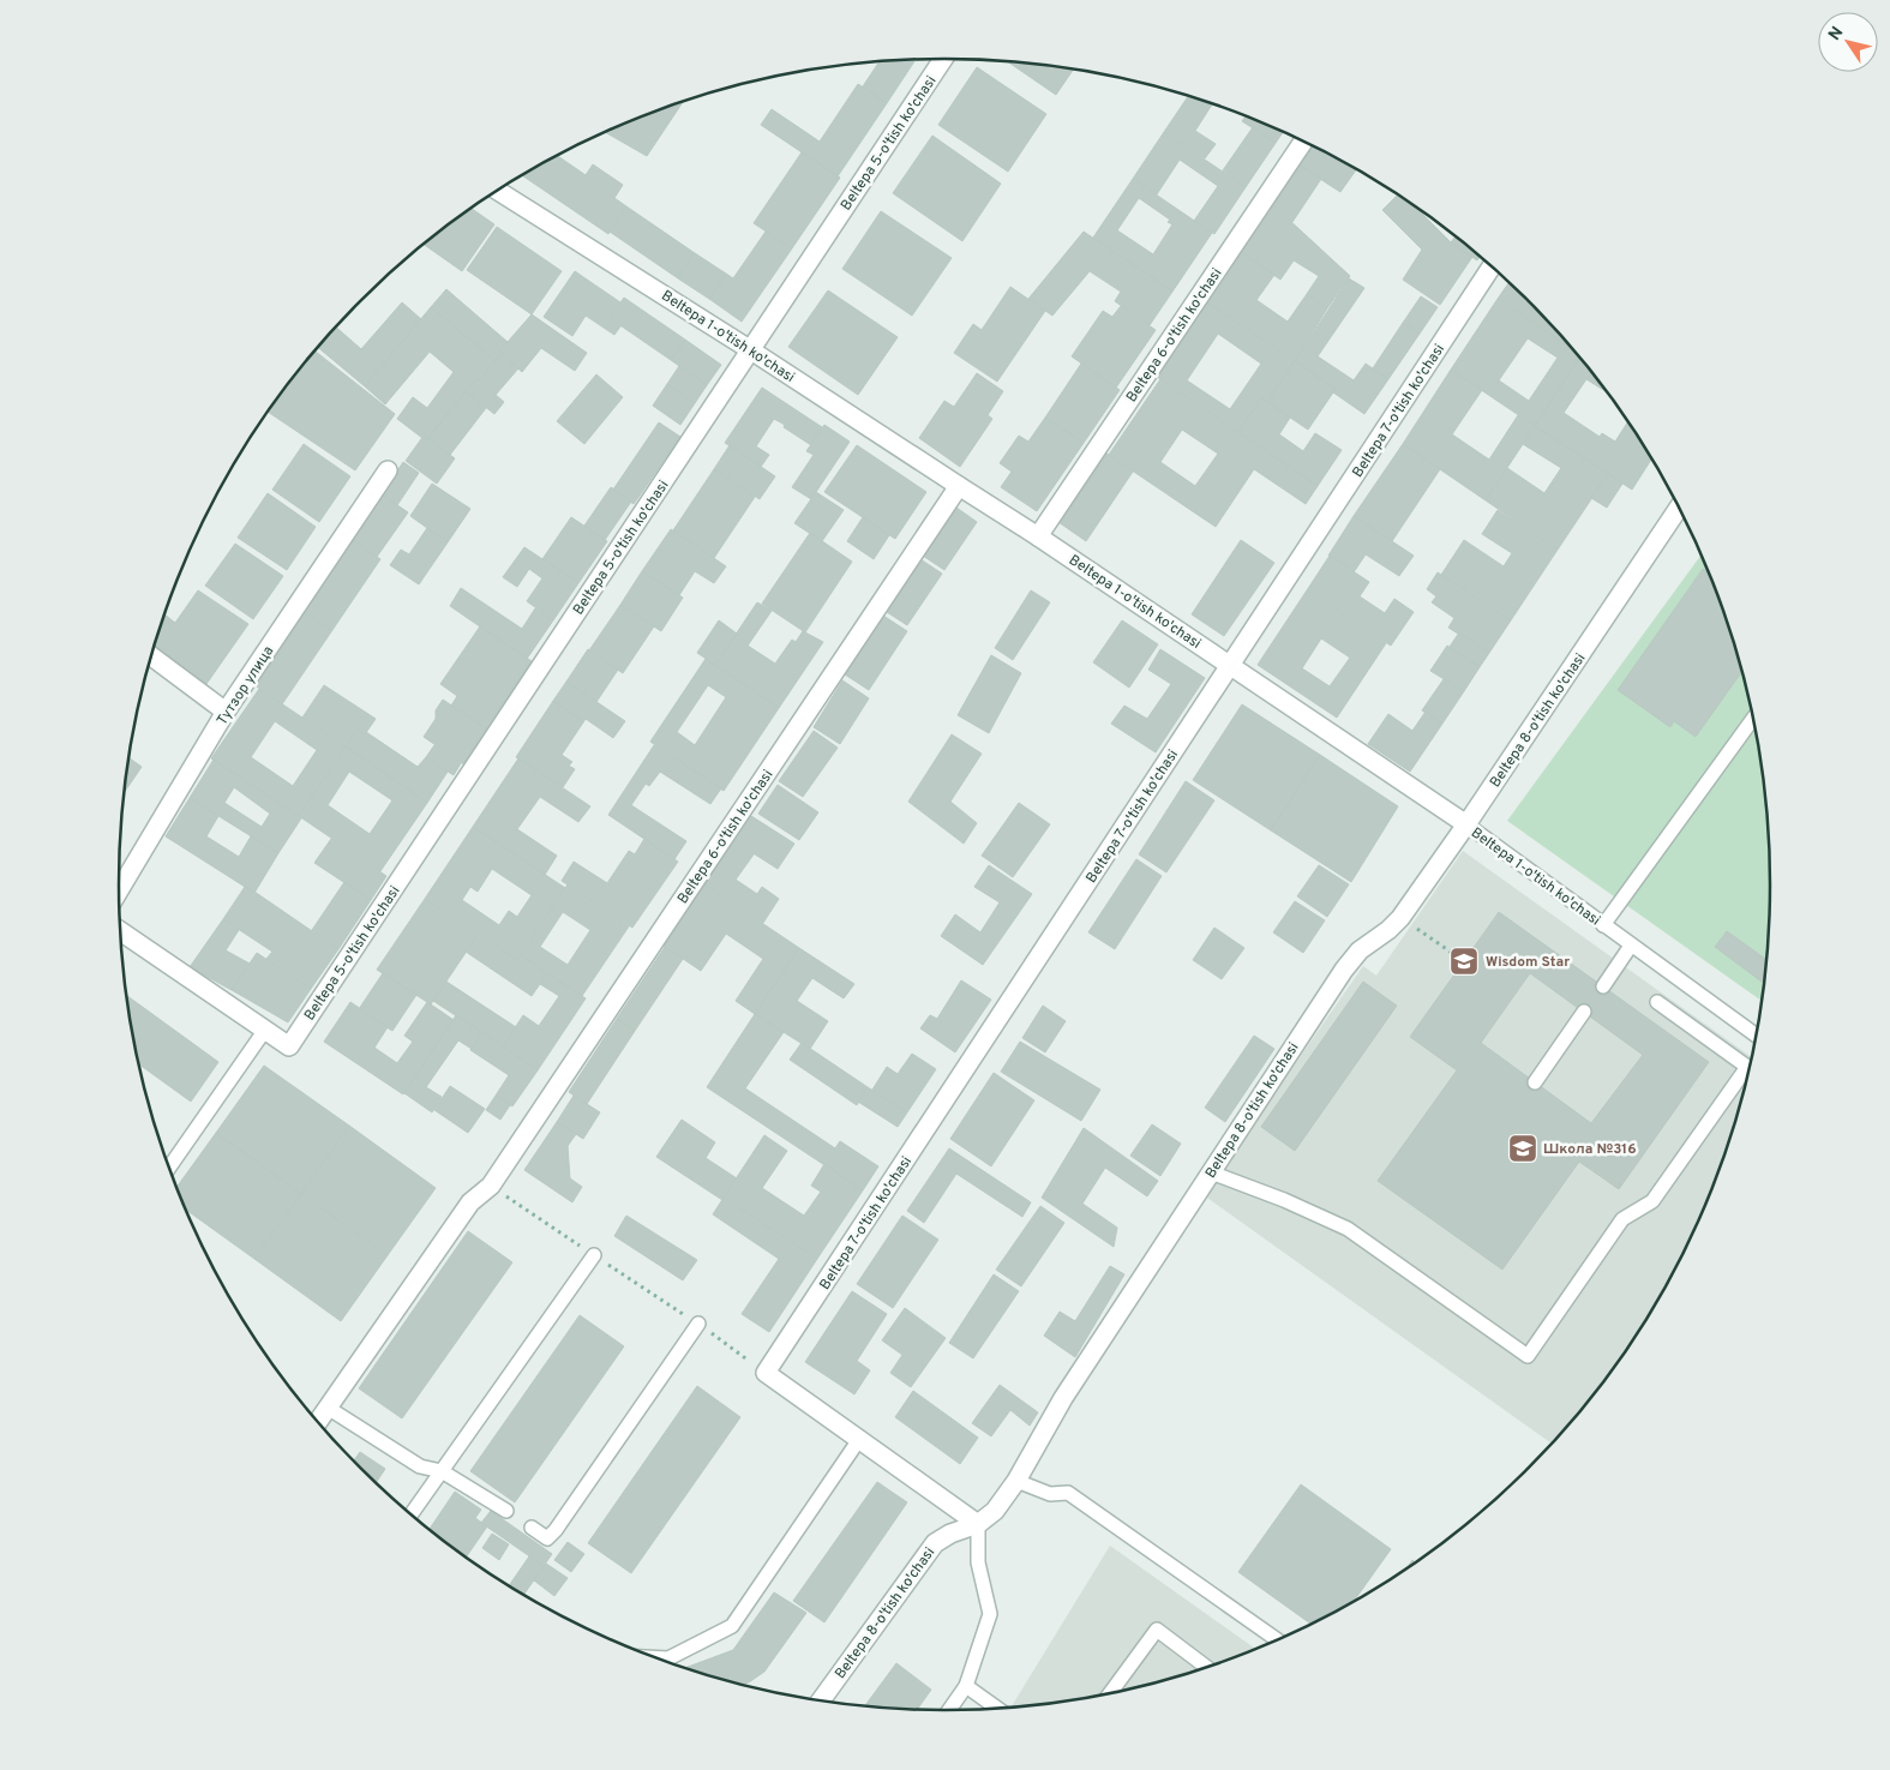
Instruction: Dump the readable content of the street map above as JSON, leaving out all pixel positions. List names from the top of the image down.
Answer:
{
  "streets": {
    "street": [
      "Beltepa 5-o'tish ko'chasi",
      "Beltepa 6-o'tish ko'chasi",
      "Beltepa 1-o'tish ko'chasi",
      "Beltepa 7-o'tish ko'chasi",
      "Тутзор улица",
      "Beltepa 8-o'tish ko'chasi"
    ]
  },
  "crossings": [
    ["Beltepa 5-o'tish ko'chasi", "Beltepa 1-o'tish ko'chasi"],
    ["Beltepa 6-o'tish ko'chasi", "Beltepa 1-o'tish ko'chasi"],
    ["Beltepa 1-o'tish ko'chasi", "Beltepa 7-o'tish ko'chasi"],
    ["Beltepa 1-o'tish ko'chasi", "Beltepa 8-o'tish ko'chasi"]
  ],
  "places": {
    "school or university": ["Wisdom Star", "Школа №316"]
  },
  "north": "top left"
}
